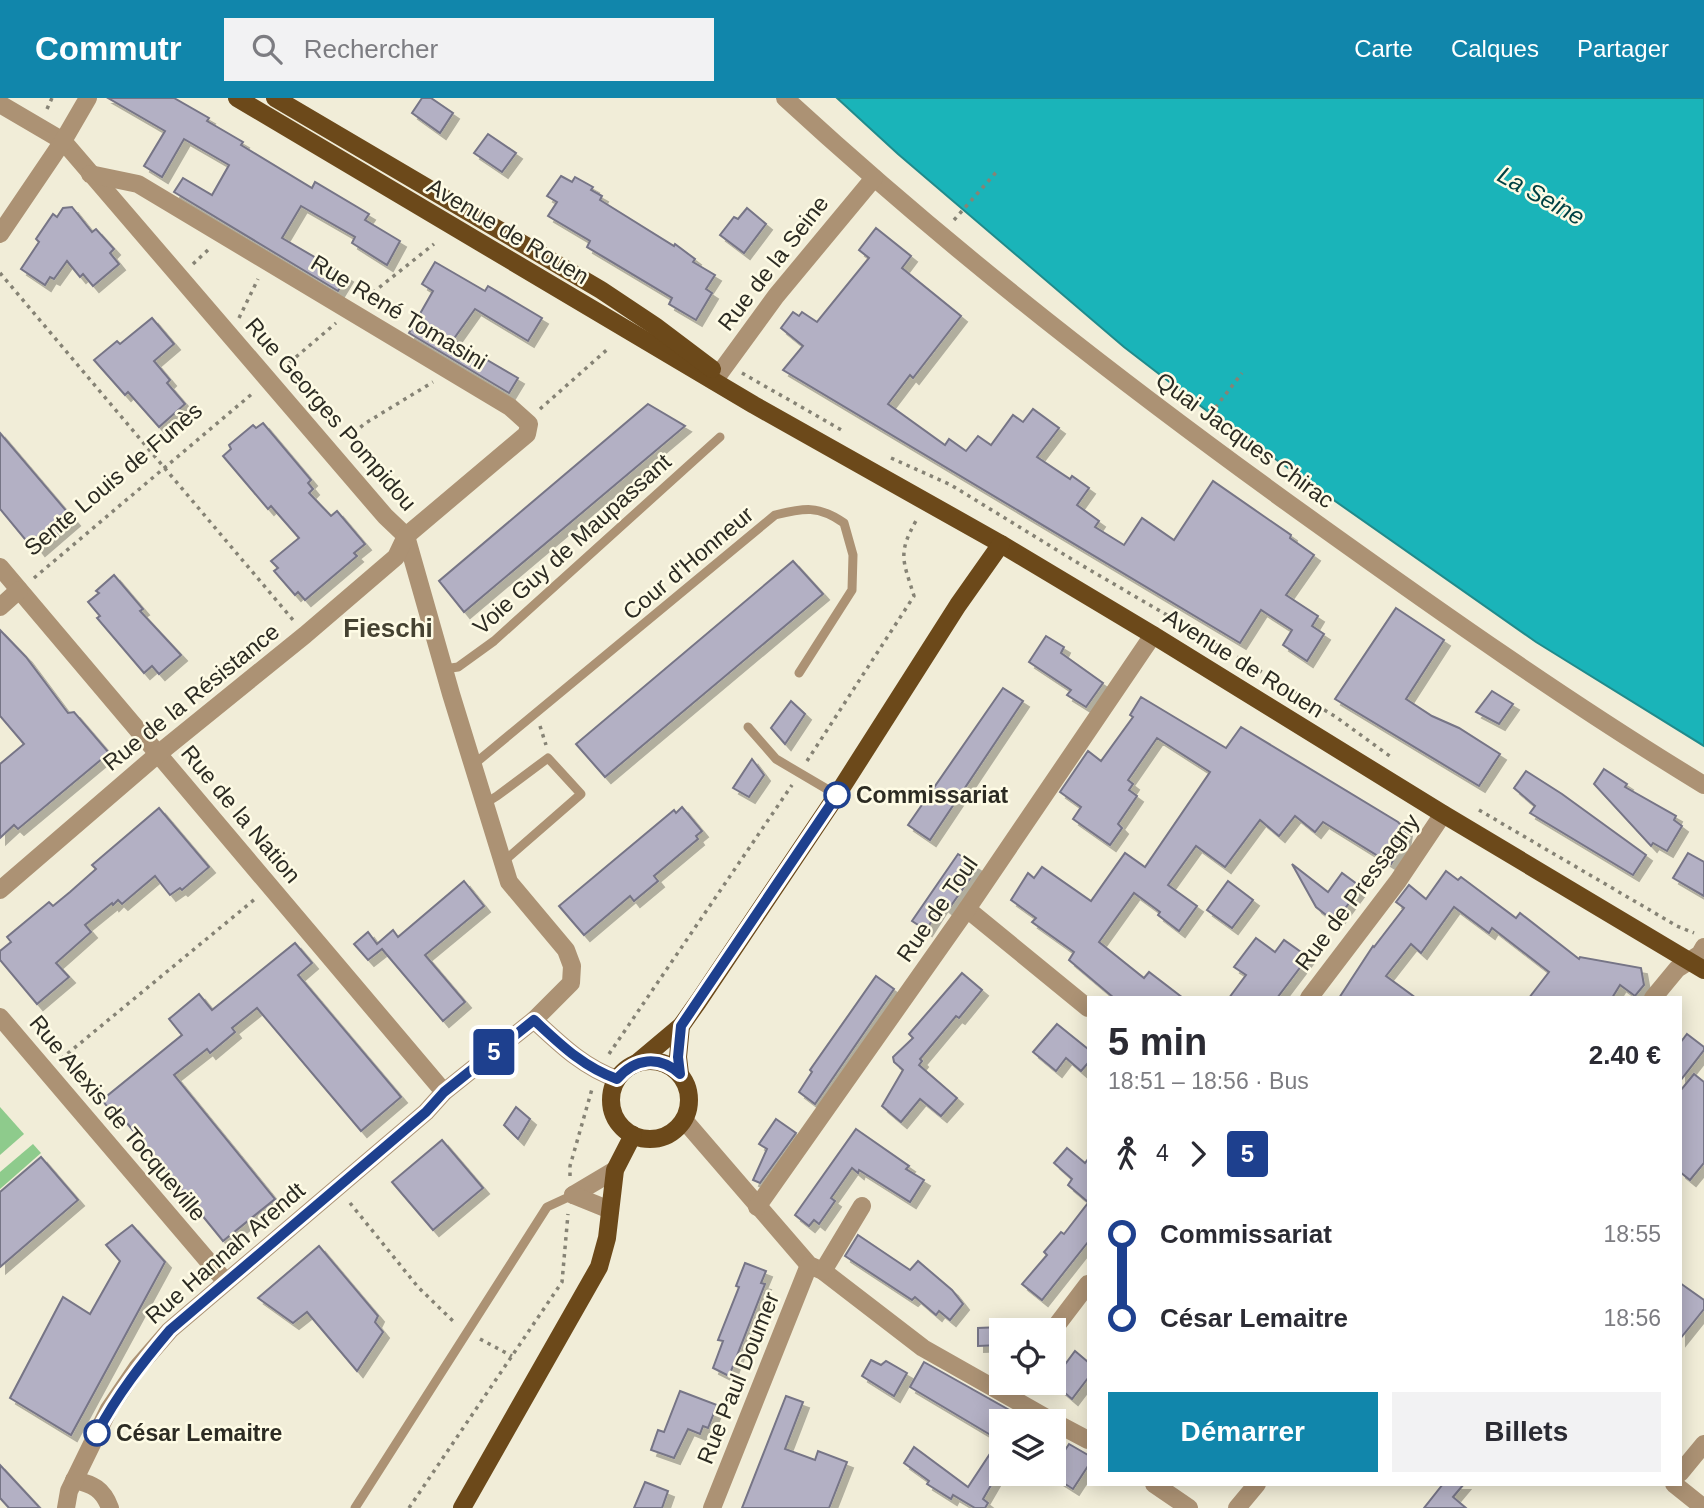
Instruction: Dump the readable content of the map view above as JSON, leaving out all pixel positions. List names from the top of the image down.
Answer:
{
  "streets": {
    "main road": ["Avenue de Rouen"],
    "street": [
      "Rue de la Seine",
      "Rue René Tomasini",
      "Rue Georges Pompidou",
      "Quai Jacques Chirac",
      "Sente Louis de Funès",
      "Rue de la Résistance",
      "Rue de la Nation",
      "Rue de Pressagny",
      "Rue de Toul",
      "Rue Alexis de Tocqueville",
      "Rue Hannah Arendt",
      "Rue Paul Doumer"
    ],
    "lane": ["Voie Guy de Maupassant", "Cour d'Honneur"]
  },
  "crossings": [
    ["Avenue de Rouen", "Rue de la Seine"],
    ["Avenue de Rouen", "Rue de Pressagny"],
    ["Avenue de Rouen", "Rue de Toul"],
    ["Rue de la Seine", "Quai Jacques Chirac"],
    ["Rue René Tomasini", "Rue Georges Pompidou"],
    ["Rue René Tomasini", "Rue de la Résistance"],
    ["Rue Georges Pompidou", "Voie Guy de Maupassant"],
    ["Rue Georges Pompidou", "Cour d'Honneur"],
    ["Rue Georges Pompidou", "Rue de la Résistance"],
    ["Rue Georges Pompidou", "Rue Hannah Arendt"],
    ["Sente Louis de Funès", "Rue de la Nation"],
    ["Rue de la Résistance", "Rue de la Nation"],
    ["Rue de la Nation", "Rue Hannah Arendt"],
    ["Rue Alexis de Tocqueville", "Rue Hannah Arendt"]
  ],
  "districts": ["Fieschi"],
  "water": ["La Seine"],
  "places": ["Commissariat", "César Lemaitre"],
  "lines": ["bus line 5"],
  "page": {
    "header": "Commutr",
    "search": "Rechercher",
    "nav": ["Carte", "Calques", "Partager"],
    "on_map": "5",
    "heading": ["5 min", "18:51 – 18:56 · Bus", "2.40 €"],
    "legs": ["4", "5"],
    "list": [
      {
        "name": "Commissariat",
        "value": "18:55"
      },
      {
        "name": "César Lemaitre",
        "value": "18:56"
      }
    ],
    "buttons": ["Démarrer", "Billets"]
  }
}
